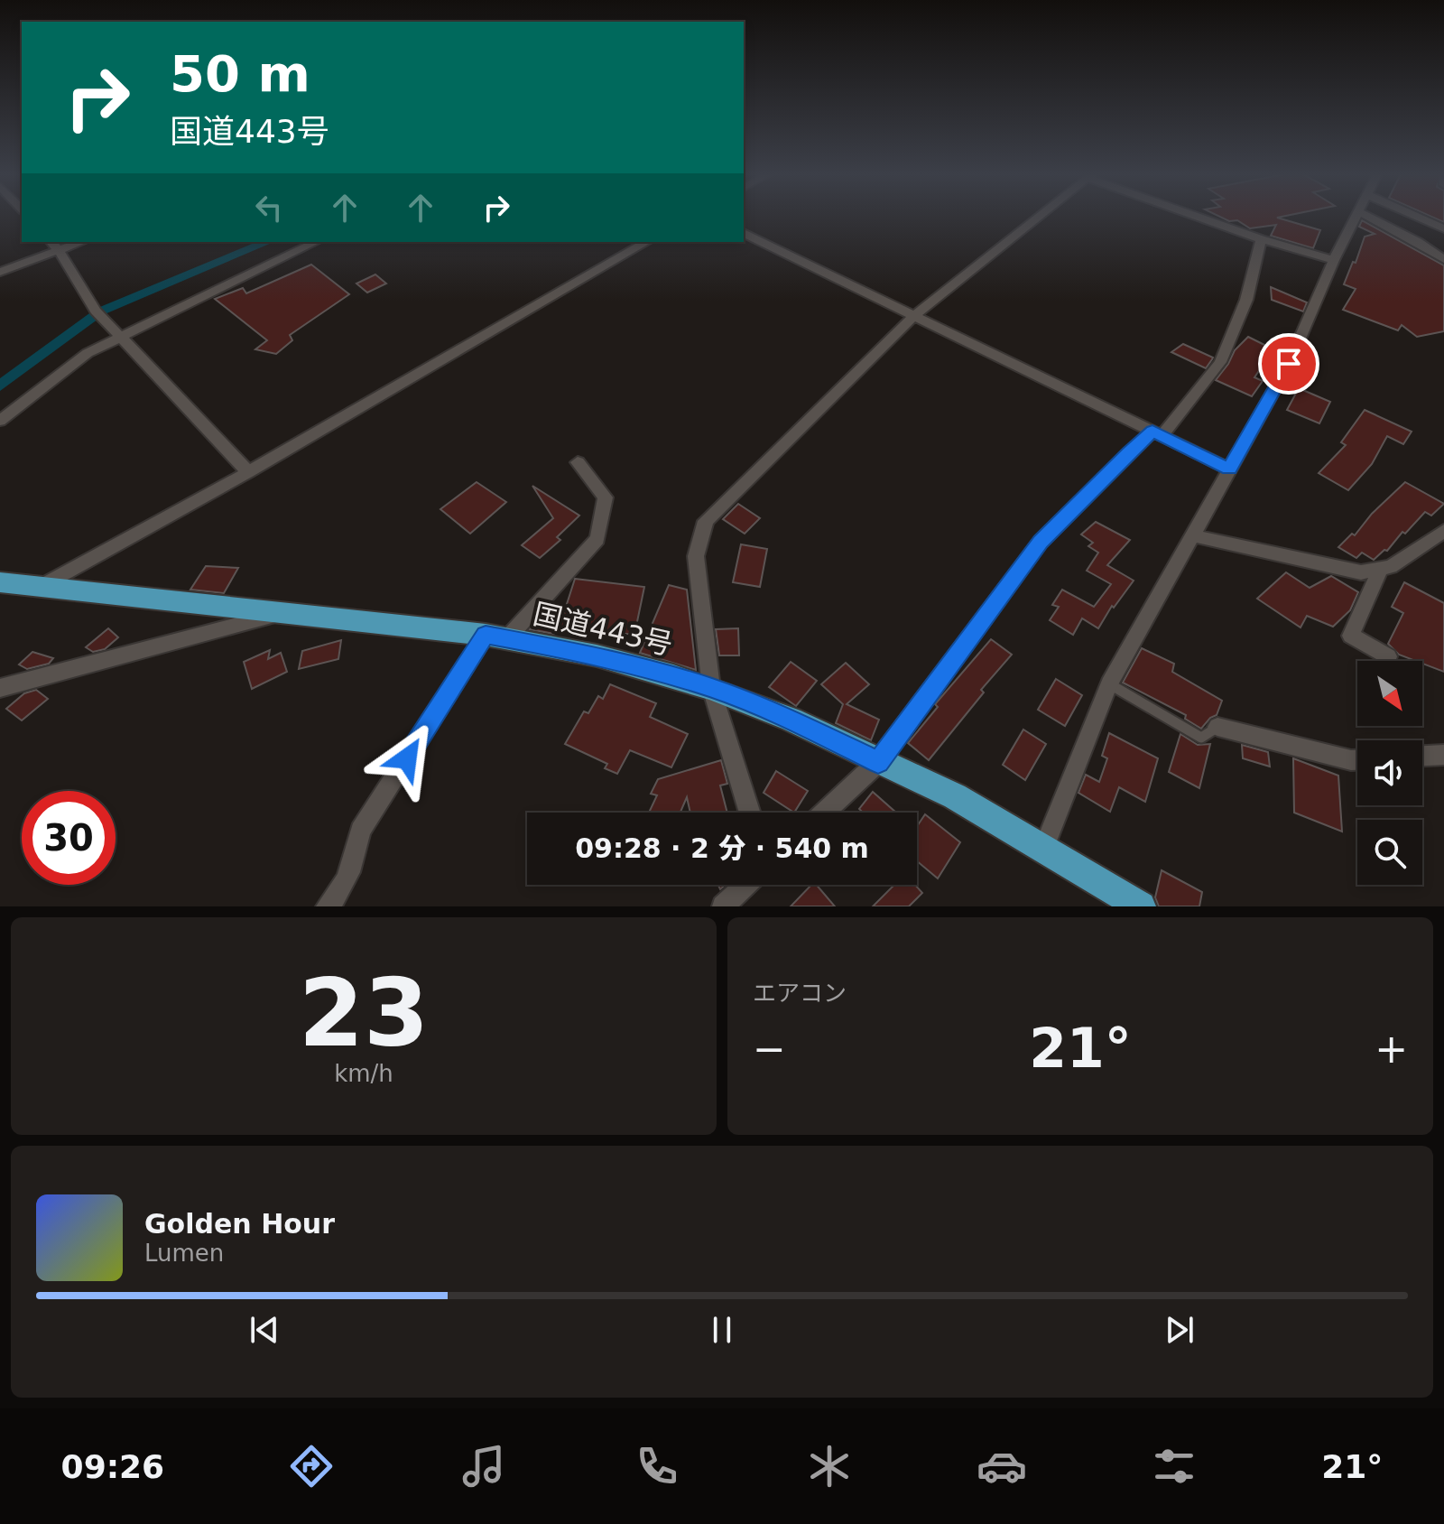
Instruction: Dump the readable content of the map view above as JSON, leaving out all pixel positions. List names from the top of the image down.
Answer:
{
  "streets": {
    "highway": ["国道443号"]
  },
  "north": "bottom right",
  "page": {
    "turn": ["50 m", "国道443号"],
    "limit": "30",
    "trip": "09:28 · 2 分 · 540 m",
    "tile": [
      ["23", "km/h"],
      "エアコン"
    ],
    "heat": ["−", "21°", "+"],
    "song": ["Golden Hour", "Lumen"],
    "tabs": ["09:26", "21°"]
  }
}
